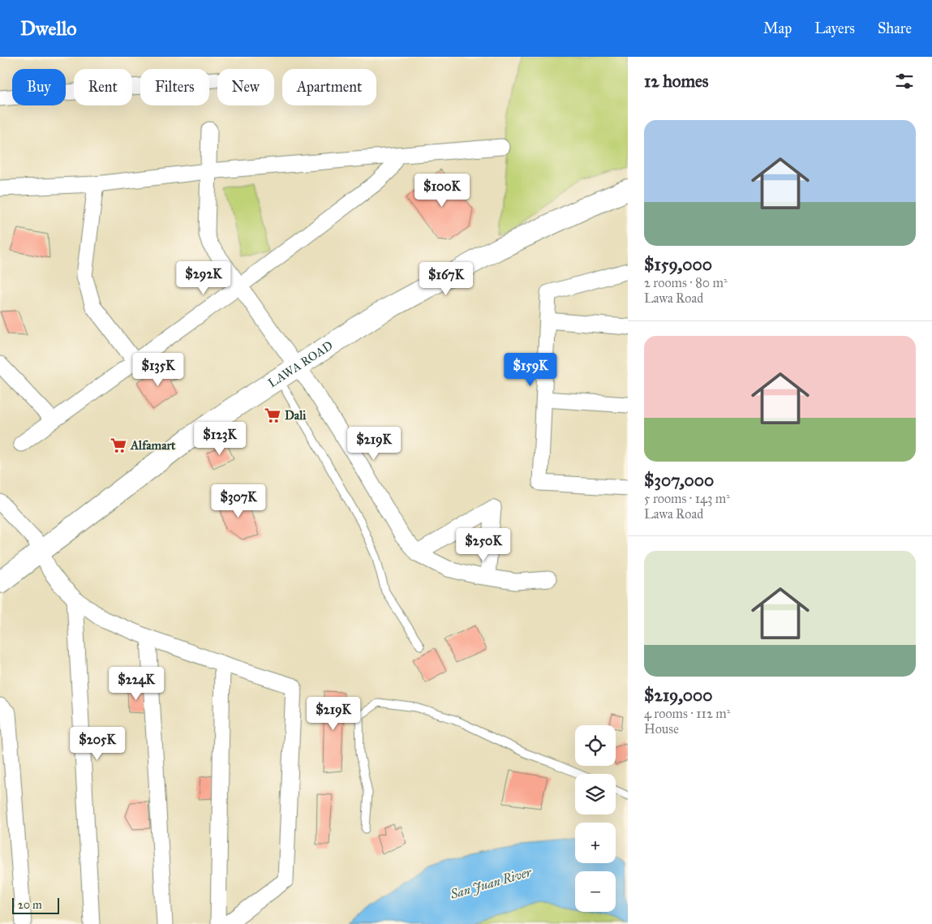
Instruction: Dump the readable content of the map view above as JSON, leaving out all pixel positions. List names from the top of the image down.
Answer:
{
  "streets": {
    "main road": ["LAWA ROAD"]
  },
  "water": ["San Juan River"],
  "places": {
    "supermarket": ["Dali", "Alfamart"]
  },
  "scale_bar": "20 m",
  "page": {
    "header": "Dwello",
    "nav": ["Map", "Layers", "Share"],
    "heading": "12 homes",
    "chip": [
      "Buy",
      "Rent",
      "Filters",
      "New",
      "Apartment"
    ],
    "list": [
      {
        "name": "$159,000",
        "note": "2 rooms · 80 m² · Lawa Road"
      },
      {
        "name": "$307,000",
        "note": "5 rooms · 143 m² · Lawa Road"
      },
      {
        "name": "$219,000",
        "note": "4 rooms · 112 m² · House"
      }
    ],
    "price": [
      "$100K",
      "$292K",
      "$167K",
      "$135K",
      "$159K",
      "$123K",
      "$219K",
      "$307K",
      "$250K",
      "$224K",
      "$219K",
      "$205K"
    ],
    "map_buttons": ["+", "−"],
    "scale": "20 m"
  }
}
